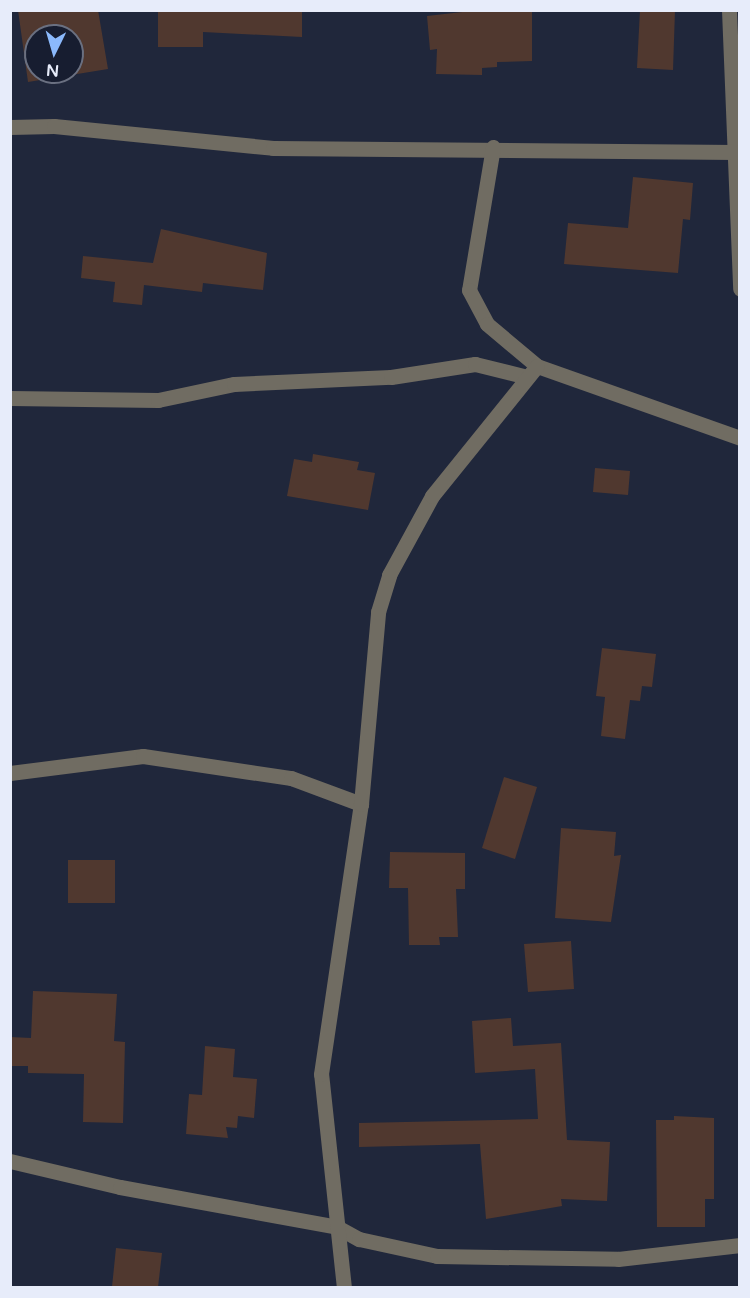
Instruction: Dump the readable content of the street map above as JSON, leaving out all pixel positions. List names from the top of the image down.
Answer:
{
  "north": "bottom"
}
